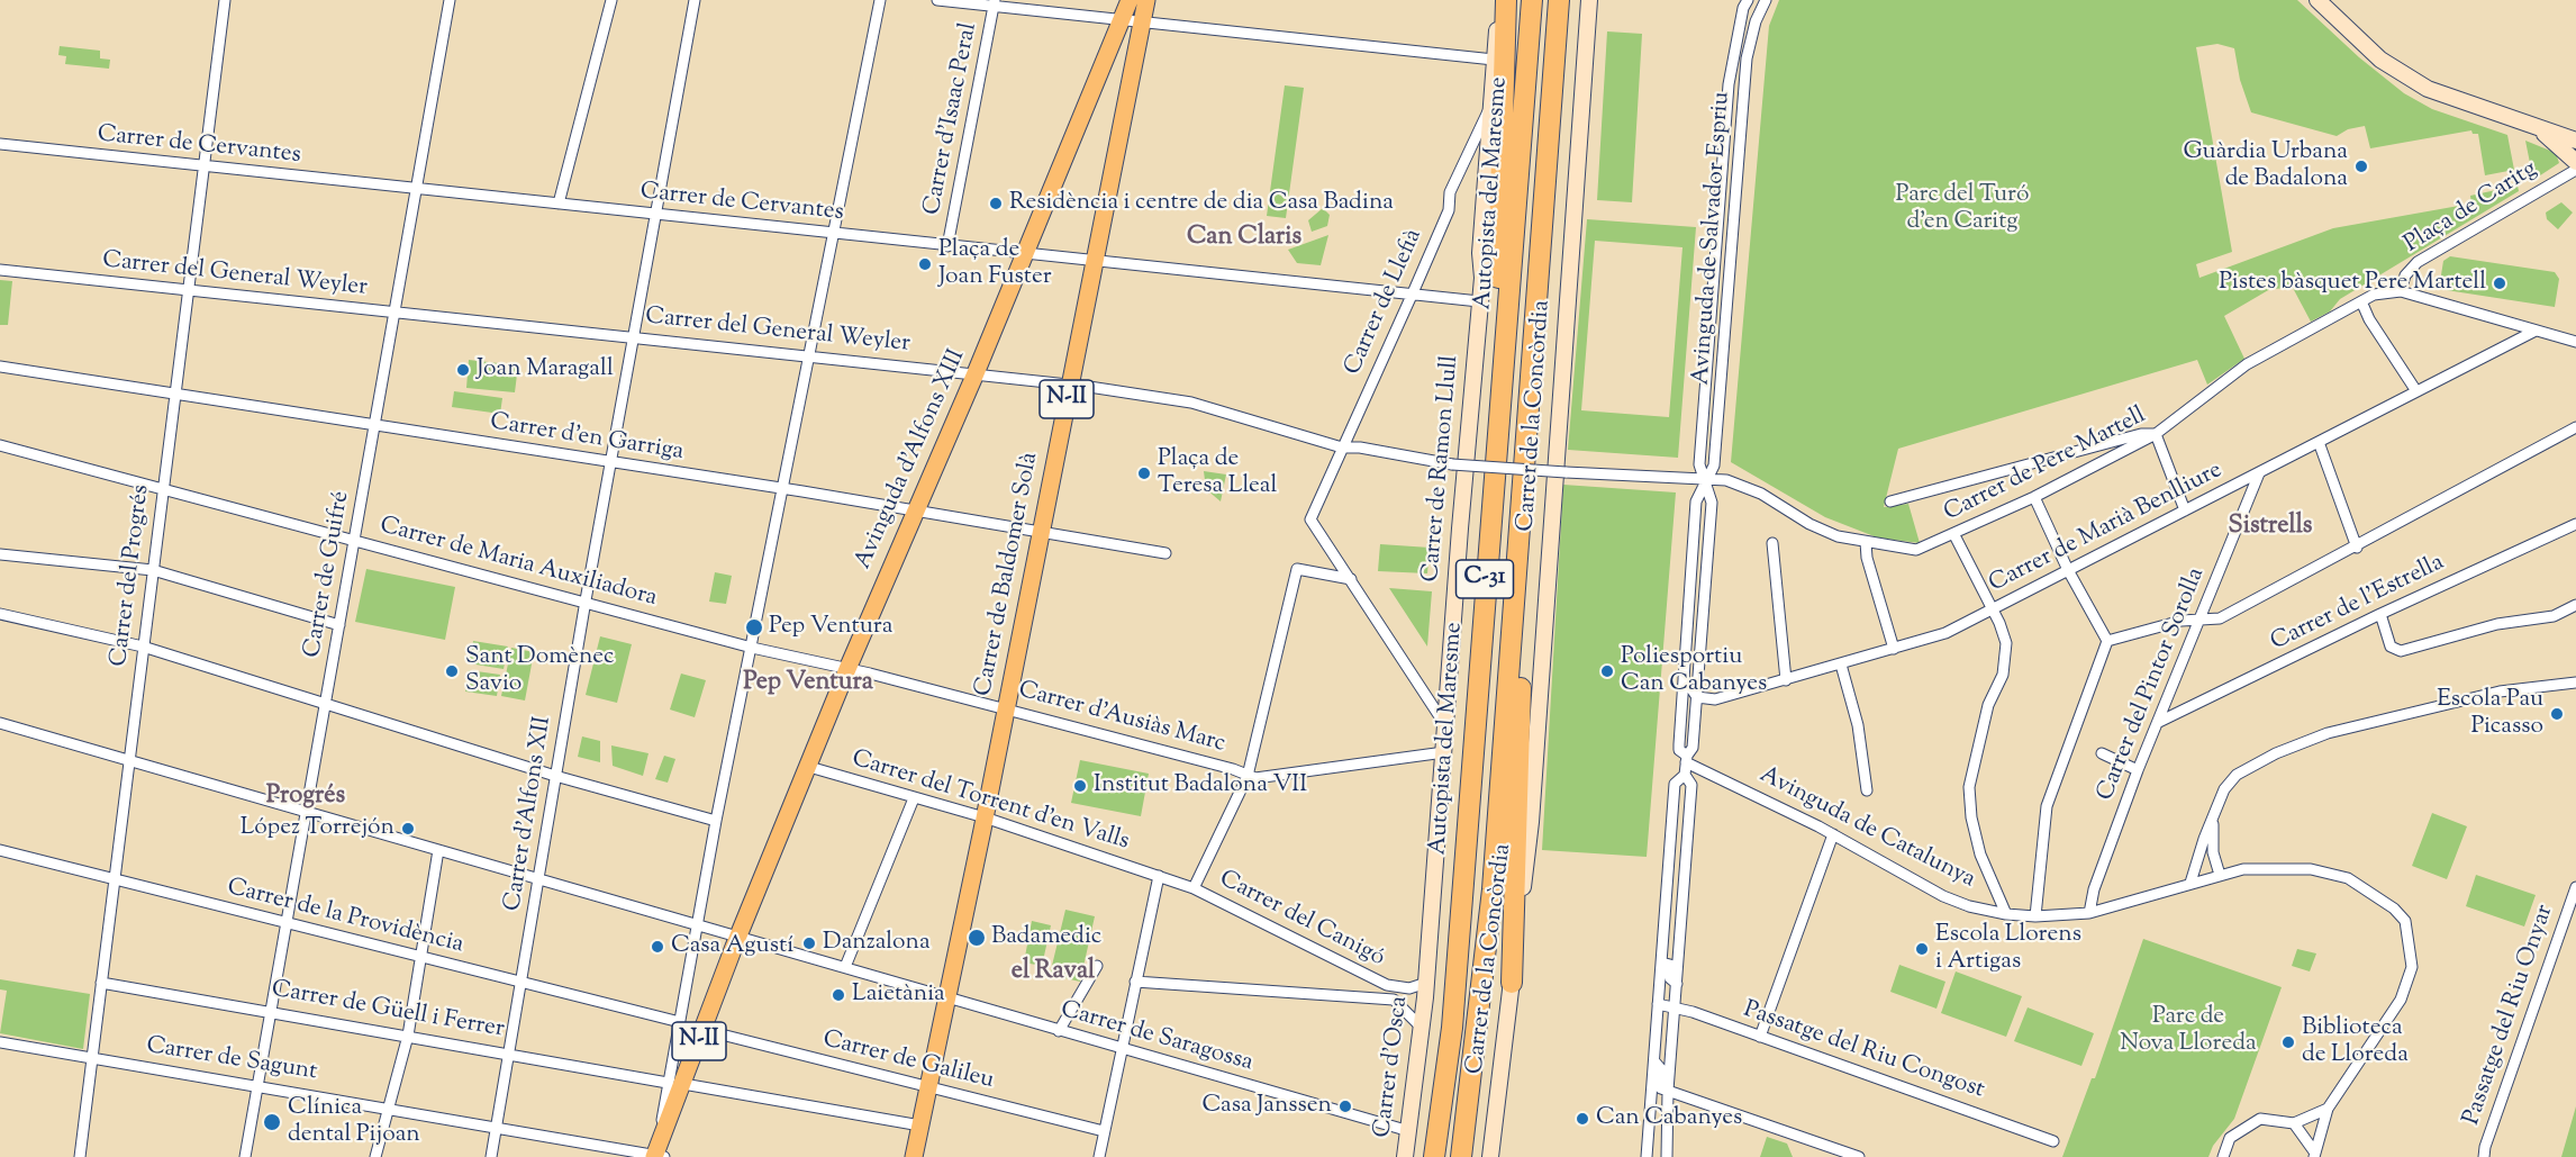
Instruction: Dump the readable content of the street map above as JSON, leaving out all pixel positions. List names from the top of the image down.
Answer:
{
  "streets": {
    "highway": ["Autopista del Maresme", "C-31"],
    "main road": ["N-II", "Avinguda d'Alfons XIII", "Carrer de Baldomer Solà"],
    "street": [
      "Carrer d'Isaac Peral",
      "Carrer de Cervantes",
      "Plaça de Caritg",
      "Avinguda de Salvador Espriu",
      "Carrer del General Weyler",
      "Carrer de Llefià",
      "Carrer de la Concòrdia",
      "Carrer d'en Garriga",
      "Carrer de Pere Martell",
      "Carrer de Ramon Llull",
      "Carrer de Marià Benlliure",
      "Carrer de Maria Auxiliadora",
      "Carrer de Guifré",
      "Carrer del Progrés",
      "Carrer de l'Estrella",
      "Carrer del Pintor Sorolla",
      "Carrer d'Ausiàs Marc",
      "Carrer del Torrent d'en Valls",
      "Carrer d'Alfons XII",
      "Avinguda de Catalunya",
      "Carrer de la Providència",
      "Carrer del Canigó",
      "Carrer de Güell i Ferrer",
      "Passatge del Riu Onyar",
      "Carrer de Saragossa",
      "Passatge del Riu Congost",
      "Carrer de Sagunt",
      "Carrer de Galileu",
      "Carrer d'Osca"
    ]
  },
  "crossings": [
    ["Carrer d'Isaac Peral", "Carrer de Cervantes"],
    ["Carrer de Cervantes", "Carrer de Llefià"],
    ["Carrer de Cervantes", "Avinguda d'Alfons XIII"],
    ["Carrer de Cervantes", "Carrer de Ramon Llull"],
    ["Carrer de Cervantes", "Carrer de Guifré"],
    ["Carrer de Cervantes", "Carrer de Baldomer Solà"],
    ["Carrer de Cervantes", "Carrer del Progrés"],
    ["Carrer de Cervantes", "Carrer d'Alfons XII"],
    ["Plaça de Caritg", "Carrer de Pere Martell"],
    ["Avinguda de Salvador Espriu", "Carrer del General Weyler"],
    ["Avinguda de Salvador Espriu", "Carrer de Pere Martell"],
    ["Avinguda de Salvador Espriu", "Carrer de Marià Benlliure"],
    ["Avinguda de Salvador Espriu", "Avinguda de Catalunya"],
    ["Avinguda de Salvador Espriu", "Passatge del Riu Congost"],
    ["Carrer del General Weyler", "Carrer de Llefià"],
    ["Carrer del General Weyler", "Avinguda d'Alfons XIII"],
    ["Carrer del General Weyler", "Carrer de Pere Martell"],
    ["Carrer del General Weyler", "Carrer de Guifré"],
    ["Carrer del General Weyler", "Carrer de Baldomer Solà"],
    ["Carrer del General Weyler", "Carrer del Progrés"],
    ["Carrer del General Weyler", "Carrer d'Alfons XII"],
    ["Carrer de Llefià", "Carrer de Ramon Llull"],
    ["N-II", "Avinguda d'Alfons XIII"],
    ["N-II", "Carrer de Güell i Ferrer"],
    ["N-II", "Carrer de Saragossa"],
    ["N-II", "Carrer de Sagunt"],
    ["N-II", "Carrer de Galileu"],
    ["Carrer d'en Garriga", "Avinguda d'Alfons XIII"],
    ["Carrer d'en Garriga", "Carrer de Guifré"],
    ["Carrer d'en Garriga", "Carrer de Baldomer Solà"],
    ["Carrer d'en Garriga", "Carrer del Progrés"],
    ["Carrer d'en Garriga", "Carrer d'Alfons XII"],
    ["Avinguda d'Alfons XIII", "Carrer de Baldomer Solà"],
    ["Avinguda d'Alfons XIII", "Carrer d'Ausiàs Marc"],
    ["Avinguda d'Alfons XIII", "Carrer del Torrent d'en Valls"],
    ["Avinguda d'Alfons XIII", "Carrer de Saragossa"],
    ["Carrer de Pere Martell", "Carrer de Marià Benlliure"],
    ["Carrer de Ramon Llull", "Carrer d'Ausiàs Marc"],
    ["Carrer de Ramon Llull", "Carrer del Canigó"],
    ["Carrer de Ramon Llull", "Carrer d'Osca"],
    ["Carrer de Marià Benlliure", "Carrer del Pintor Sorolla"],
    ["Carrer de Maria Auxiliadora", "Carrer de Guifré"],
    ["Carrer de Maria Auxiliadora", "Carrer del Progrés"],
    ["Carrer de Maria Auxiliadora", "Carrer d'Ausiàs Marc"],
    ["Carrer de Maria Auxiliadora", "Carrer d'Alfons XII"],
    ["Carrer de Guifré", "Carrer de la Providència"],
    ["Carrer de Guifré", "Carrer de Güell i Ferrer"],
    ["Carrer de Guifré", "Carrer de Saragossa"],
    ["Carrer de Guifré", "Carrer de Sagunt"],
    ["Carrer de Baldomer Solà", "Carrer d'Ausiàs Marc"],
    ["Carrer de Baldomer Solà", "Carrer del Torrent d'en Valls"],
    ["Carrer de Baldomer Solà", "Carrer de Güell i Ferrer"],
    ["Carrer de Baldomer Solà", "Carrer de Saragossa"],
    ["Carrer de Baldomer Solà", "Carrer de Galileu"],
    ["Carrer del Progrés", "Carrer de la Providència"],
    ["Carrer del Progrés", "Carrer de Güell i Ferrer"],
    ["Carrer del Progrés", "Carrer de Saragossa"],
    ["Carrer del Progrés", "Carrer de Sagunt"],
    ["Carrer de l'Estrella", "Carrer del Pintor Sorolla"],
    ["Carrer del Pintor Sorolla", "Avinguda de Catalunya"],
    ["Carrer del Torrent d'en Valls", "Carrer del Canigó"],
    ["Carrer d'Alfons XII", "Carrer de la Providència"],
    ["Carrer d'Alfons XII", "Carrer de Güell i Ferrer"],
    ["Carrer d'Alfons XII", "Carrer de Saragossa"],
    ["Carrer d'Alfons XII", "Carrer de Sagunt"],
    ["Carrer del Canigó", "Carrer d'Osca"],
    ["Carrer de Saragossa", "Carrer d'Osca"]
  ],
  "districts": [
    "Can Claris",
    "Sistrells",
    "Pep Ventura",
    "Progrés",
    "el Raval"
  ],
  "parks": ["Parc del Turó d'en Caritg", "Parc de Nova Lloreda"],
  "places": [
    "Guàrdia Urbana de Badalona",
    "Residència i centre de dia Casa Badina",
    "Plaça de Joan Fuster",
    "Pistes bàsquet Pere Martell",
    "Joan Maragall",
    "Plaça de Teresa Lleal",
    "Pep Ventura",
    "Sant Domènec Savio",
    "Poliesportiu Can Cabanyes",
    "Escola Pau Picasso",
    "Institut Badalona VII",
    "López Torrejón",
    "Badamedic",
    "Danzalona",
    "Casa Agustí",
    "Escola Llorens i Artigas",
    "Laietània",
    "Biblioteca de Lloreda",
    "Casa Janssen",
    "Can Cabanyes",
    "Clínica dental Pijoan"
  ]
}
